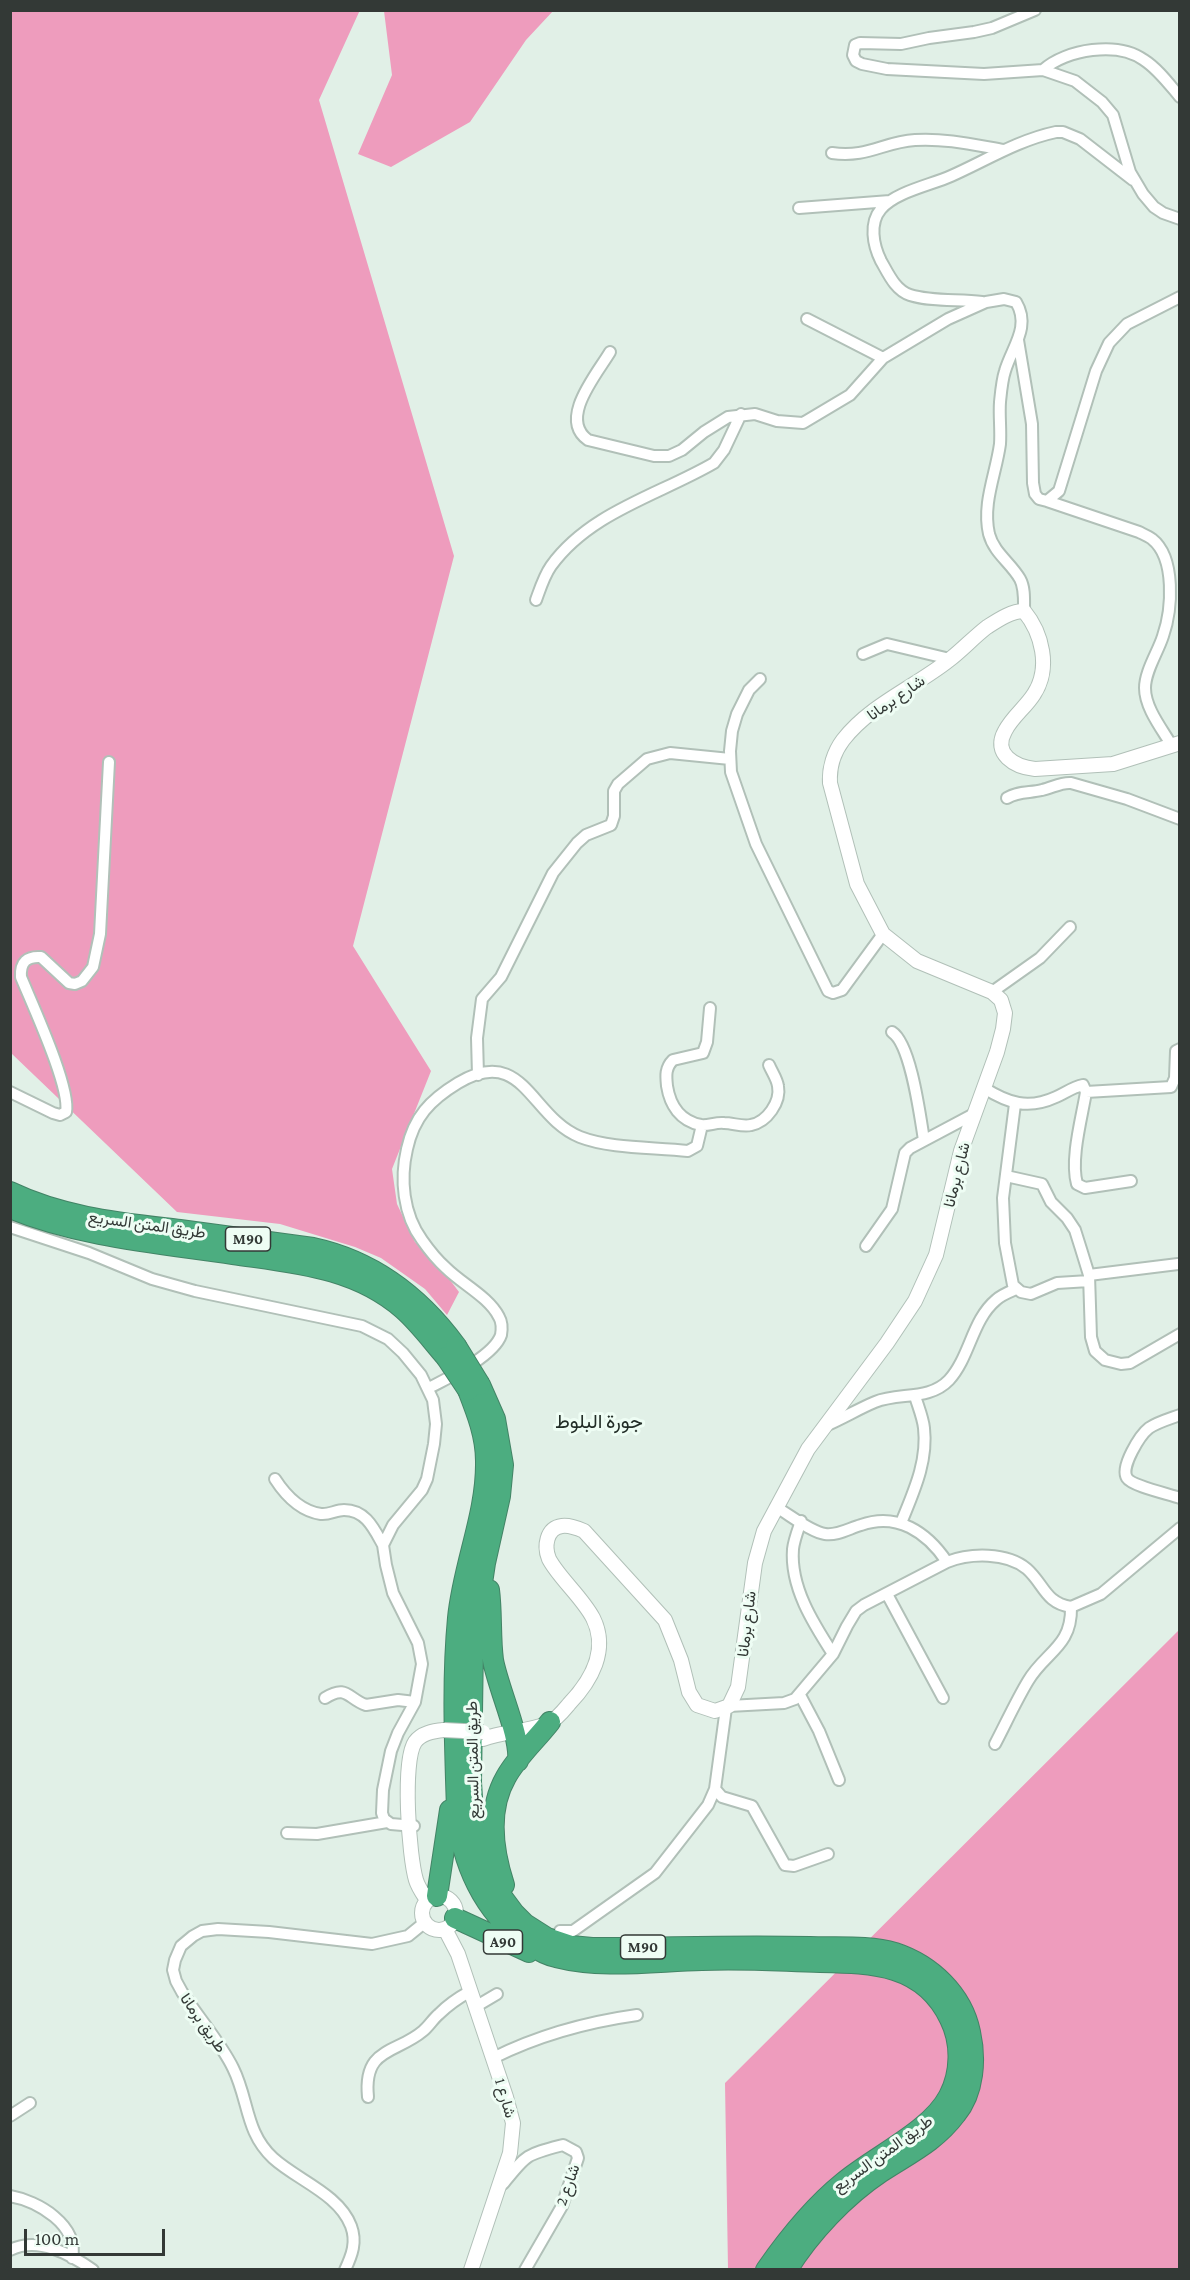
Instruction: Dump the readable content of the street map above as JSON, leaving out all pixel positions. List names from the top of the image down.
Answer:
{
  "streets": {
    "highway": ["طريق المتن السريع", "M90", "A90"],
    "street": [
      "شارع برمانا",
      "طريق برمانا",
      "شارع 1",
      "شارع 2"
    ]
  },
  "crossings": [
    ["طريق المتن السريع", "A90"],
    ["A90", "طريق برمانا"],
    ["A90", "شارع 1"],
    ["طريق برمانا", "شارع 1"],
    ["شارع 1", "شارع 2"]
  ],
  "districts": ["جورة البلوط"],
  "scale_bar": "100 m"
}
